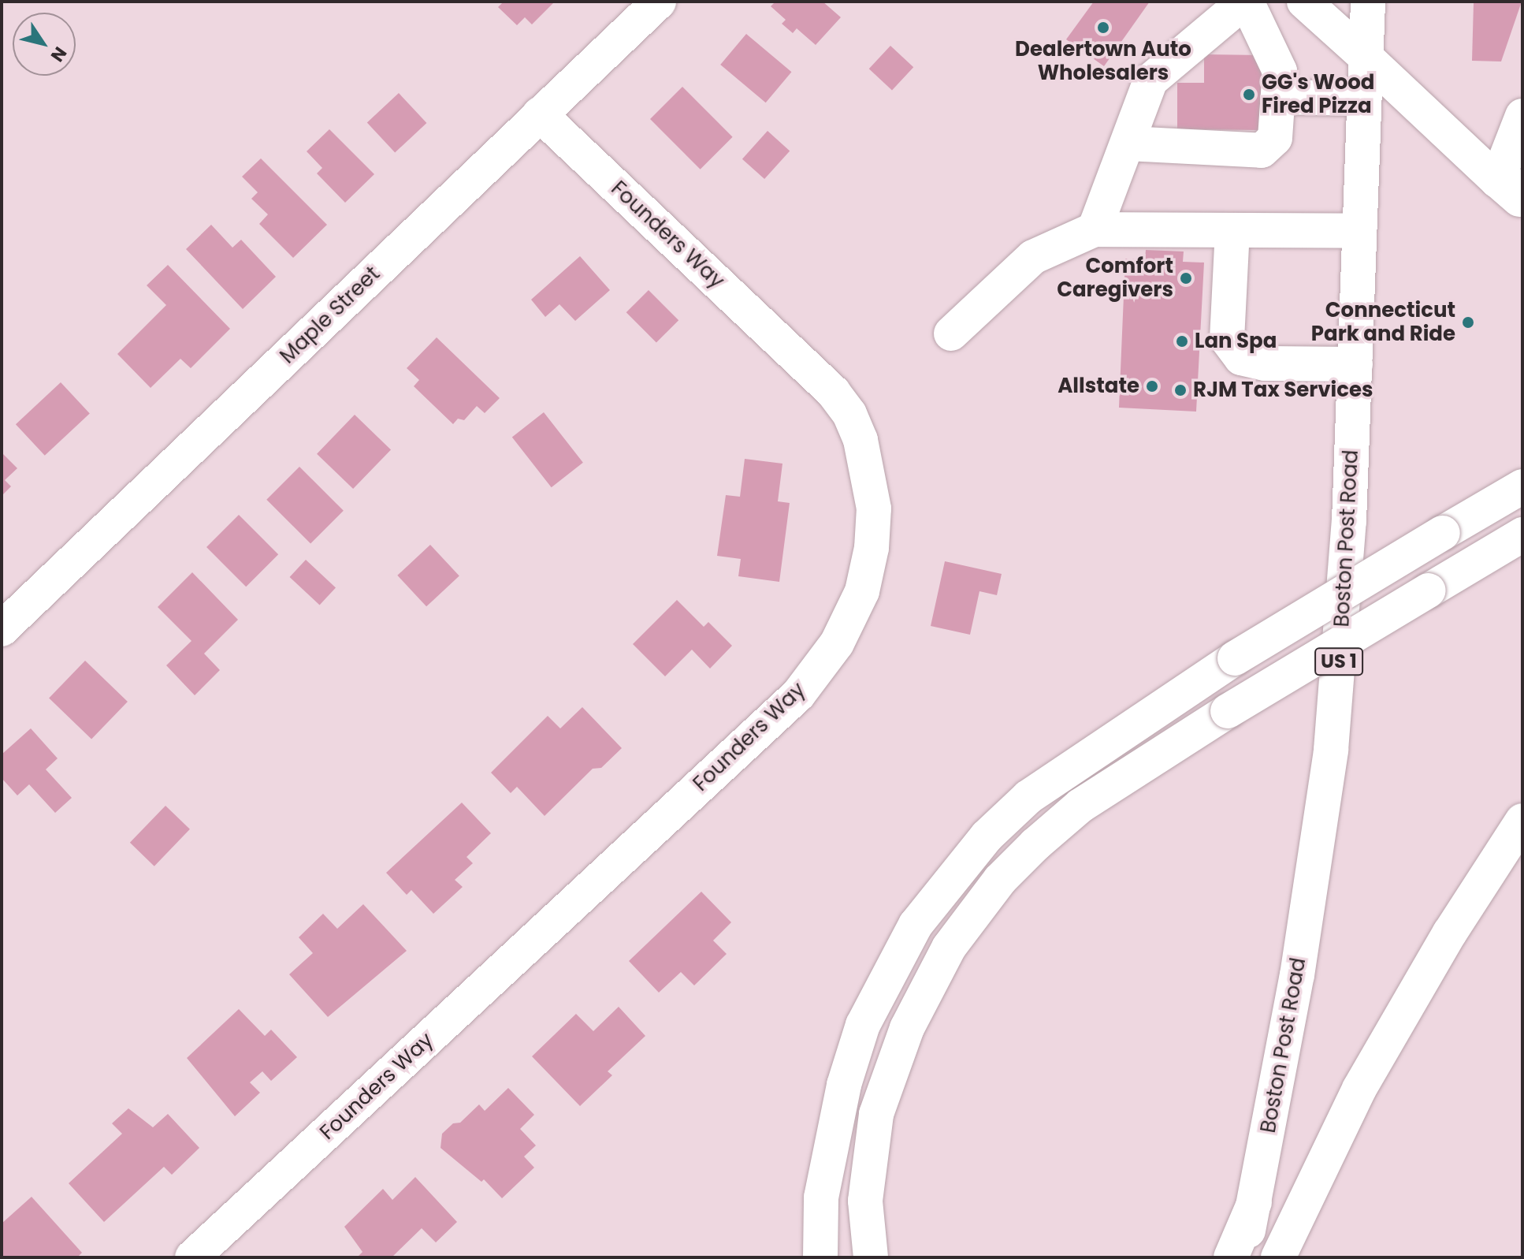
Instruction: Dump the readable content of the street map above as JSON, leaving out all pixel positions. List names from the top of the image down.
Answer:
{
  "streets": {
    "main road": [
      "Founders Way",
      "Maple Street",
      "Boston Post Road",
      "US 1"
    ]
  },
  "crossings": [
    ["Founders Way", "Maple Street"]
  ],
  "places": [
    "Dealertown Auto Wholesalers",
    "GG's Wood Fired Pizza",
    "Comfort Caregivers",
    "Connecticut Park and Ride",
    "Lan Spa",
    "Allstate",
    "RJM Tax Services"
  ],
  "north": "bottom right"
}
